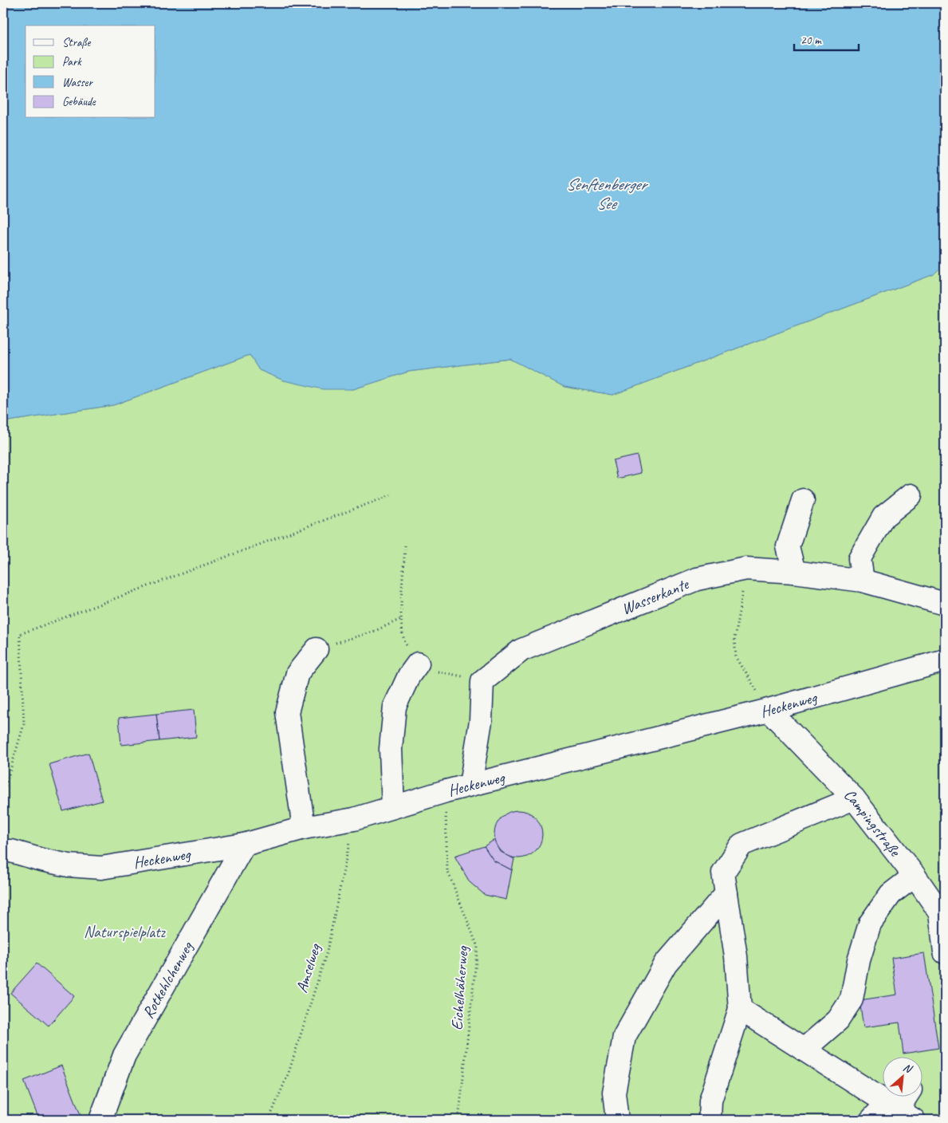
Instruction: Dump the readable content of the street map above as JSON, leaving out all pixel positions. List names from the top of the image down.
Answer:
{
  "streets": {
    "street": [
      "Wasserkante",
      "Heckenweg",
      "Campingstraße",
      "Rotkehlchenweg"
    ],
    "path": ["Amselweg", "Eichelhäherweg"]
  },
  "crossings": [
    ["Wasserkante", "Heckenweg"],
    ["Heckenweg", "Campingstraße"],
    ["Heckenweg", "Amselweg"],
    ["Heckenweg", "Rotkehlchenweg"],
    ["Heckenweg", "Eichelhäherweg"]
  ],
  "water": ["Senftenberger See"],
  "parks": ["Naturspielplatz"],
  "legend": [
    "Straße",
    "Park",
    "Wasser",
    "Gebäude"
  ],
  "scale_bar": "20 m",
  "north": "top right"
}
